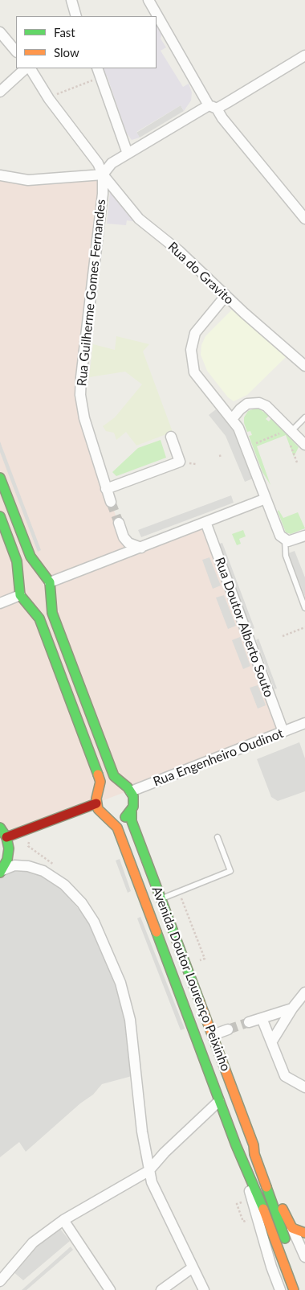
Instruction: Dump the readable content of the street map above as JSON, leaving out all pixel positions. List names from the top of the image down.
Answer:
{
  "streets": {
    "main road": ["Avenida Doutor Lourenço Peixinho"],
    "street": [
      "Rua do Gravito",
      "Rua Guilherme Gomes Fernandes",
      "Rua Doutor Alberto Souto",
      "Rua Engenheiro Oudinot"
    ]
  },
  "crossings": [
    ["Rua do Gravito", "Rua Guilherme Gomes Fernandes"],
    ["Rua Doutor Alberto Souto", "Rua Engenheiro Oudinot"],
    ["Rua Engenheiro Oudinot", "Avenida Doutor Lourenço Peixinho"]
  ],
  "legend": ["Fast", "Slow"]
}
